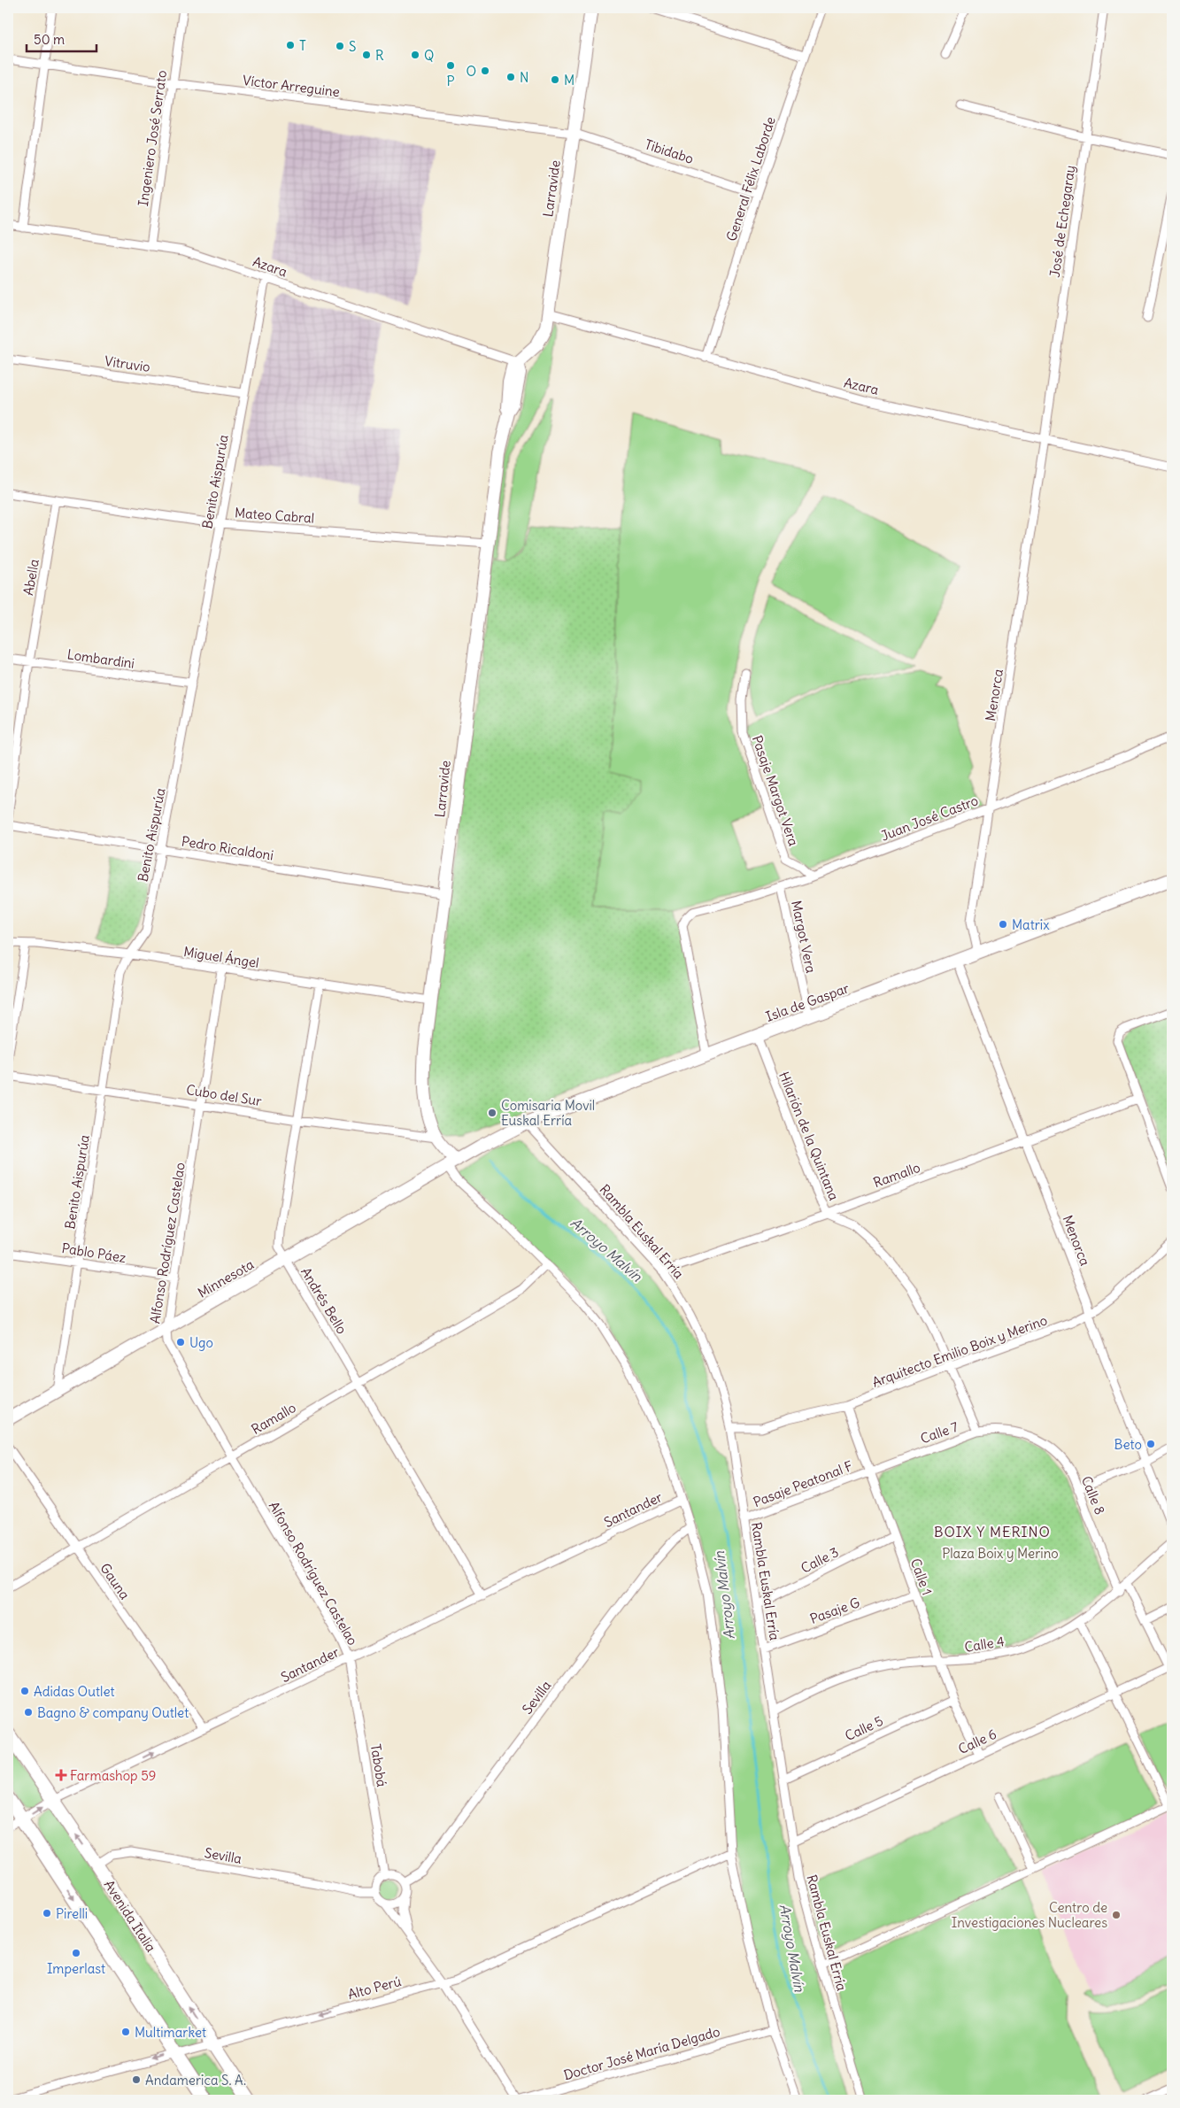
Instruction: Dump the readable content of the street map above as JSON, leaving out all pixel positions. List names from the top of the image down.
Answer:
{
  "streets": {
    "main road": ["Avenida Italia"],
    "street": [
      "Víctor Arreguine",
      "Ingeniero José Serrato",
      "Tibidabo",
      "General Félix Laborde",
      "Larravide",
      "José de Echegaray",
      "Azara",
      "Vitruvio",
      "Benito Aispurúa",
      "Mateo Cabral",
      "Abella",
      "Lombardini",
      "Menorca",
      "Pasaje Margot Vera",
      "Juan José Castro",
      "Pedro Ricaldoni",
      "Margot Vera",
      "Miguel Ángel",
      "Isla de Gaspar",
      "Cubo del Sur",
      "Hilarión de la Quintana",
      "Ramallo",
      "Rambla Euskal Erría",
      "Alfonso Rodríguez Castelao",
      "Pablo Páez",
      "Minnesota",
      "Andrés Bello",
      "Arquitecto Emilio Boix y Merino",
      "Calle 7",
      "Pasaje Peatonal F",
      "Calle 8",
      "Santander",
      "Calle 3",
      "Calle 1",
      "Gauna",
      "Pasaje G",
      "Calle 4",
      "Sevilla",
      "Calle 5",
      "Calle 6",
      "Tabobá",
      "Alto Perú",
      "Doctor José María Delgado"
    ]
  },
  "crossings": [
    ["Víctor Arreguine", "Ingeniero José Serrato"],
    ["Víctor Arreguine", "Tibidabo"],
    ["Víctor Arreguine", "Larravide"],
    ["Ingeniero José Serrato", "Azara"],
    ["Tibidabo", "General Félix Laborde"],
    ["Tibidabo", "Larravide"],
    ["General Félix Laborde", "Azara"],
    ["Larravide", "Azara"],
    ["Larravide", "Mateo Cabral"],
    ["Larravide", "Pedro Ricaldoni"],
    ["Larravide", "Miguel Ángel"],
    ["Larravide", "Isla de Gaspar"],
    ["Larravide", "Cubo del Sur"],
    ["Larravide", "Minnesota"],
    ["José de Echegaray", "Azara"],
    ["José de Echegaray", "Menorca"],
    ["Azara", "Benito Aispurúa"],
    ["Azara", "Menorca"],
    ["Vitruvio", "Benito Aispurúa"],
    ["Benito Aispurúa", "Mateo Cabral"],
    ["Benito Aispurúa", "Lombardini"],
    ["Benito Aispurúa", "Pedro Ricaldoni"],
    ["Benito Aispurúa", "Miguel Ángel"],
    ["Benito Aispurúa", "Cubo del Sur"],
    ["Benito Aispurúa", "Pablo Páez"],
    ["Benito Aispurúa", "Minnesota"],
    ["Mateo Cabral", "Abella"],
    ["Abella", "Lombardini"],
    ["Menorca", "Juan José Castro"],
    ["Menorca", "Isla de Gaspar"],
    ["Menorca", "Ramallo"],
    ["Menorca", "Arquitecto Emilio Boix y Merino"],
    ["Pasaje Margot Vera", "Juan José Castro"],
    ["Juan José Castro", "Margot Vera"],
    ["Juan José Castro", "Isla de Gaspar"],
    ["Margot Vera", "Isla de Gaspar"],
    ["Miguel Ángel", "Alfonso Rodríguez Castelao"],
    ["Miguel Ángel", "Andrés Bello"],
    ["Isla de Gaspar", "Hilarión de la Quintana"],
    ["Isla de Gaspar", "Rambla Euskal Erría"],
    ["Isla de Gaspar", "Minnesota"],
    ["Cubo del Sur", "Alfonso Rodríguez Castelao"],
    ["Cubo del Sur", "Andrés Bello"],
    ["Hilarión de la Quintana", "Ramallo"],
    ["Hilarión de la Quintana", "Arquitecto Emilio Boix y Merino"],
    ["Hilarión de la Quintana", "Calle 7"],
    ["Ramallo", "Rambla Euskal Erría"],
    ["Ramallo", "Alfonso Rodríguez Castelao"],
    ["Ramallo", "Andrés Bello"],
    ["Ramallo", "Gauna"],
    ["Rambla Euskal Erría", "Arquitecto Emilio Boix y Merino"],
    ["Rambla Euskal Erría", "Pasaje Peatonal F"],
    ["Rambla Euskal Erría", "Calle 3"],
    ["Rambla Euskal Erría", "Pasaje G"],
    ["Rambla Euskal Erría", "Calle 4"],
    ["Rambla Euskal Erría", "Calle 5"],
    ["Rambla Euskal Erría", "Calle 6"],
    ["Alfonso Rodríguez Castelao", "Pablo Páez"],
    ["Alfonso Rodríguez Castelao", "Minnesota"],
    ["Alfonso Rodríguez Castelao", "Santander"],
    ["Alfonso Rodríguez Castelao", "Tabobá"],
    ["Minnesota", "Andrés Bello"],
    ["Andrés Bello", "Santander"],
    ["Arquitecto Emilio Boix y Merino", "Calle 1"],
    ["Calle 7", "Pasaje Peatonal F"],
    ["Calle 7", "Calle 8"],
    ["Calle 7", "Calle 1"],
    ["Pasaje Peatonal F", "Calle 1"],
    ["Calle 8", "Calle 4"],
    ["Santander", "Gauna"],
    ["Santander", "Tabobá"],
    ["Santander", "Avenida Italia"],
    ["Calle 3", "Calle 1"],
    ["Calle 1", "Pasaje G"],
    ["Calle 1", "Calle 4"],
    ["Calle 1", "Calle 5"],
    ["Calle 1", "Calle 6"],
    ["Sevilla", "Tabobá"],
    ["Sevilla", "Avenida Italia"],
    ["Avenida Italia", "Alto Perú"]
  ],
  "one_way": ["Alto Perú"],
  "districts": ["BOIX Y MERINO"],
  "water": ["Arroyo Malvín"],
  "parks": ["Plaza Boix y Merino"],
  "places": {
    "other": [
      "T",
      "S",
      "R",
      "Q",
      "P",
      "O",
      "N",
      "M",
      "Matrix",
      "Comisaria Movil Euskal Erría",
      "Ugo",
      "Beto",
      "Adidas Outlet",
      "Bagno & company Outlet",
      "Pirelli",
      "Centro de Investigaciones Nucleares",
      "Imperlast",
      "Multimarket",
      "Andamerica S. A."
    ],
    "health": ["Farmashop 59"]
  },
  "scale_bar": "50 m"
}
